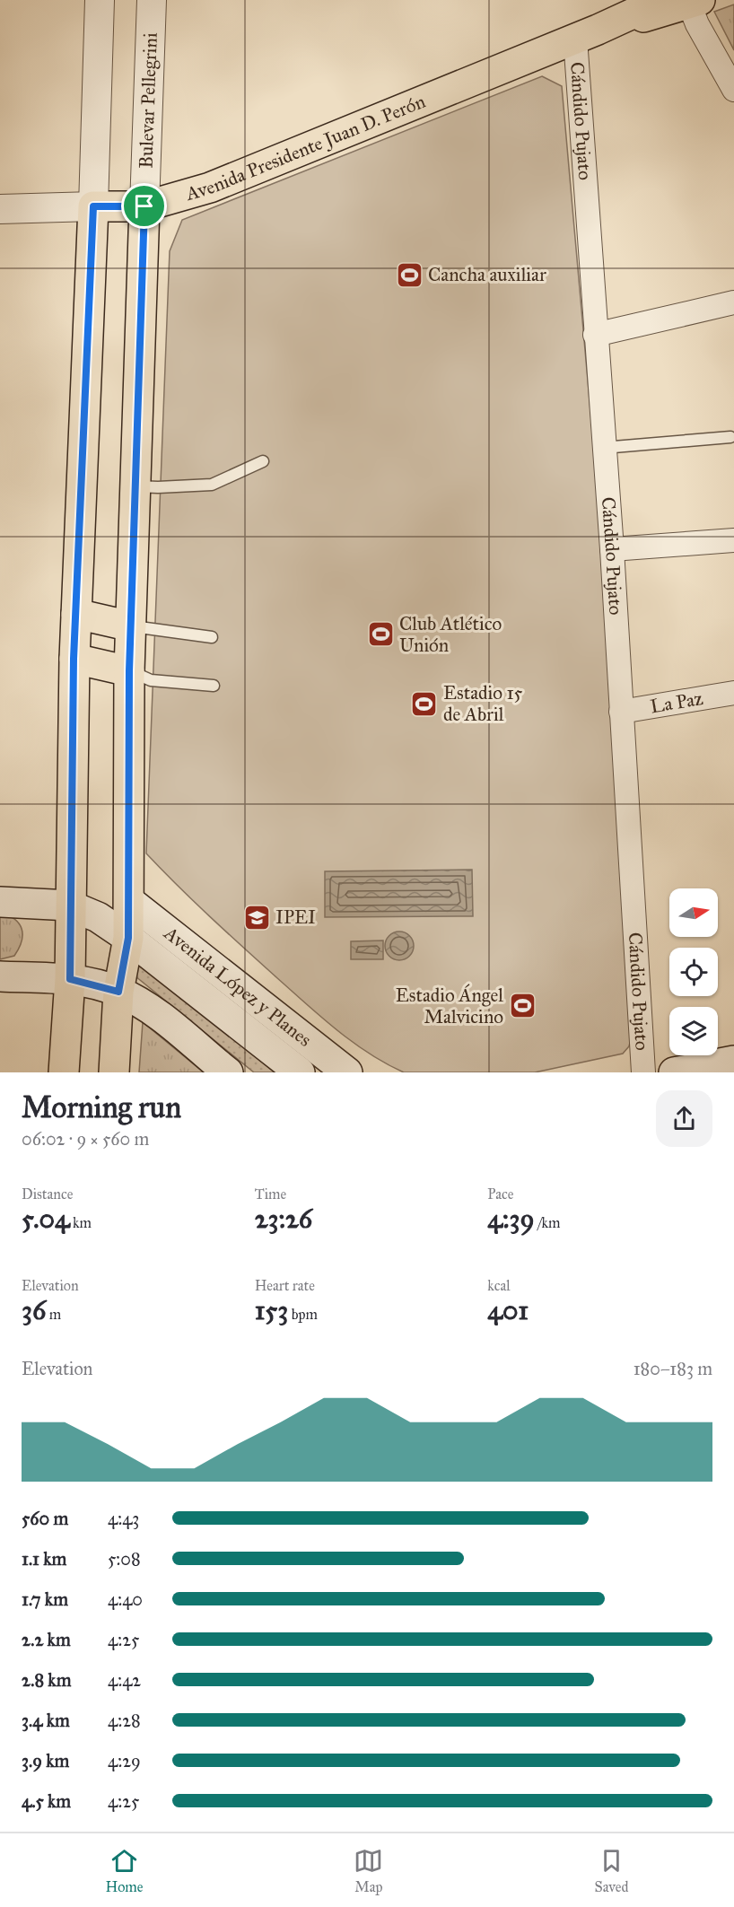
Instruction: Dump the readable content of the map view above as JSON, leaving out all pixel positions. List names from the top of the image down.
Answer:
{
  "streets": {
    "main road": ["Bulevar Pellegrini", "Avenida Presidente Juan D. Perón", "Avenida López y Planes"],
    "street": ["Cándido Pujato", "La Paz"]
  },
  "crossings": [
    ["Bulevar Pellegrini", "Avenida Presidente Juan D. Perón"],
    ["Bulevar Pellegrini", "Avenida López y Planes"],
    ["Cándido Pujato", "Avenida Presidente Juan D. Perón"],
    ["Cándido Pujato", "La Paz"]
  ],
  "places": {
    "sports": [
      "Cancha auxiliar",
      "Club Atlético Unión",
      "Estadio 15 de Abril",
      "Estadio Ángel Malvicino"
    ],
    "school or university": ["IPEI"]
  },
  "north": "right",
  "page": {
    "heading": ["Morning run", "06:02 · 9 × 560 m"],
    "stats": [
      ["Distance", "5.04 km"],
      ["Time", "23:26"],
      ["Pace", "4:39 /km"],
      ["Elevation", "36 m"],
      ["Heart rate", "153 bpm"],
      ["kcal", "401"]
    ],
    "chart": ["Elevation", "180–183 m"],
    "list": [
      {
        "name": "560 m",
        "note": "4:43"
      },
      {
        "name": "1.1 km",
        "note": "5:08"
      },
      {
        "name": "1.7 km",
        "note": "4:40"
      },
      {
        "name": "2.2 km",
        "note": "4:25"
      },
      {
        "name": "2.8 km",
        "note": "4:42"
      },
      {
        "name": "3.4 km",
        "note": "4:28"
      },
      {
        "name": "3.9 km",
        "note": "4:29"
      },
      {
        "name": "4.5 km",
        "note": "4:25"
      }
    ],
    "tabs": ["Home", "Map", "Saved"]
  }
}
